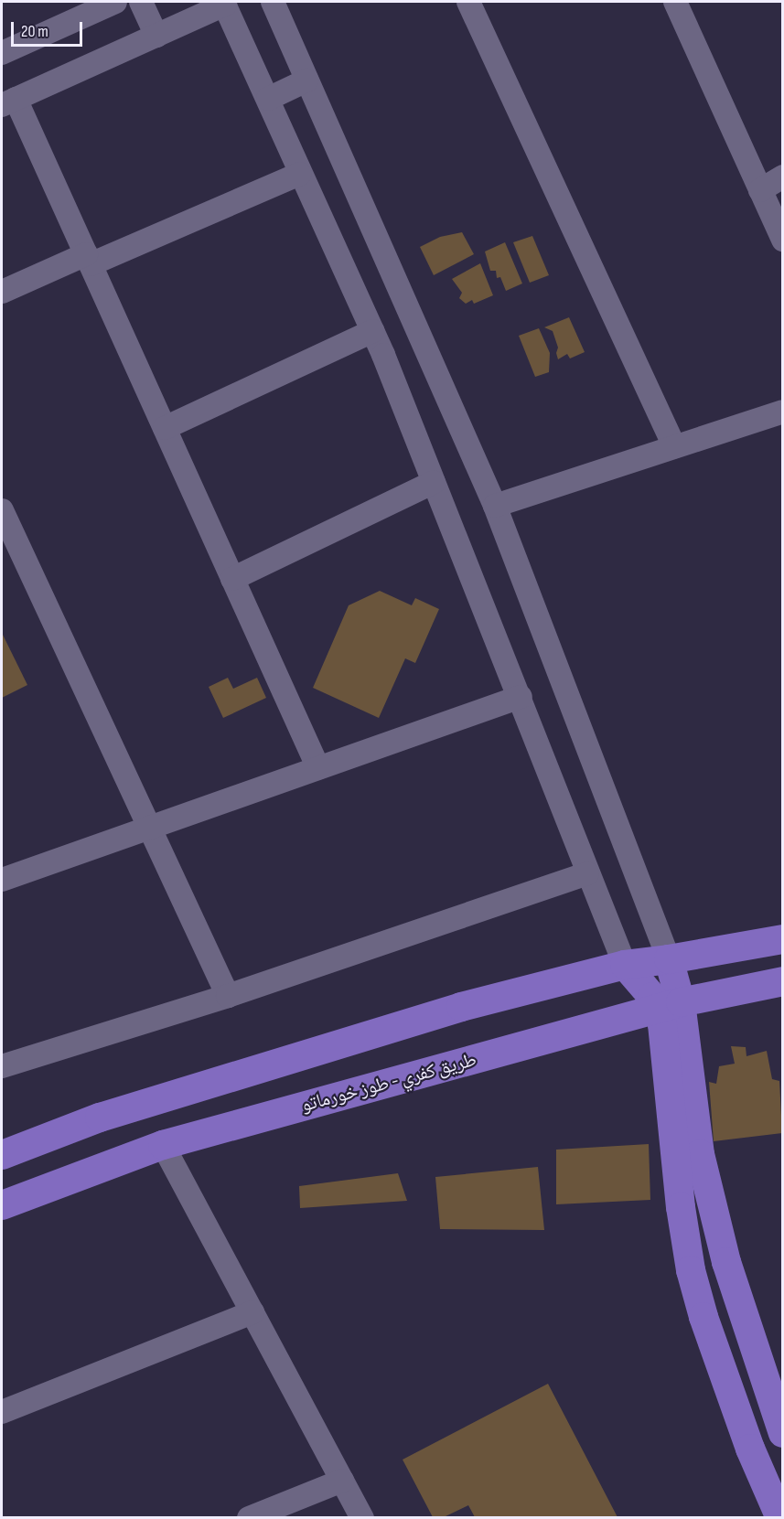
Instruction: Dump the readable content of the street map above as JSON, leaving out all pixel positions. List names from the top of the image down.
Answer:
{
  "streets": {
    "main road": ["طريق كفري - طوز خورماتو"]
  },
  "scale_bar": "20 m"
}
